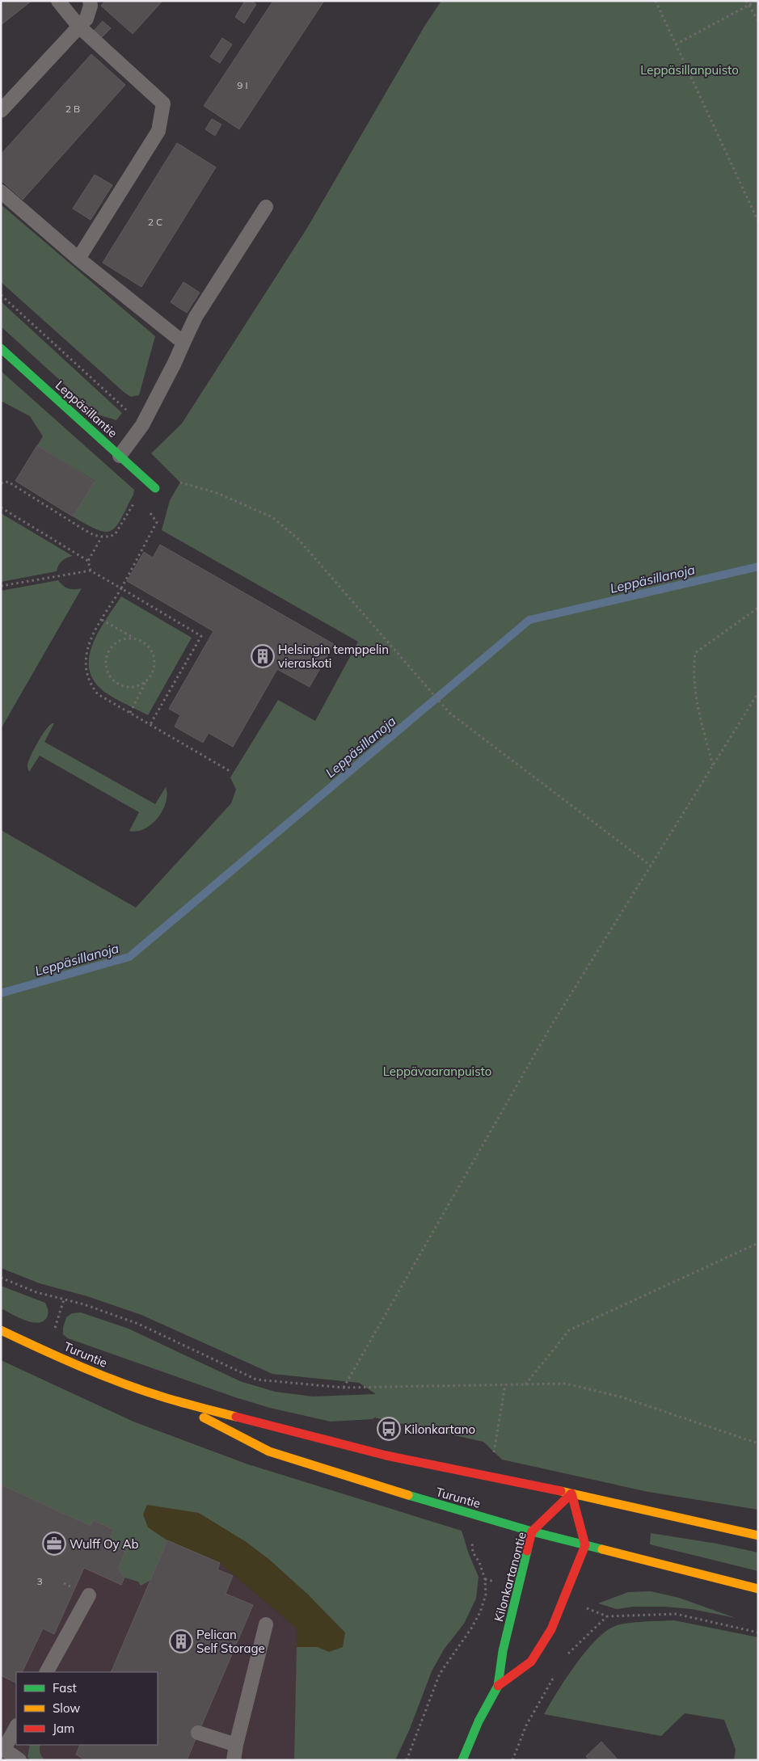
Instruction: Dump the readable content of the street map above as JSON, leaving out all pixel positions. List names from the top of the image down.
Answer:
{
  "streets": {
    "main road": ["Leppäsillantie", "Turuntie", "Kilonkartanontie"]
  },
  "crossings": [
    ["Turuntie", "Kilonkartanontie"]
  ],
  "water": ["Leppäsillanoja"],
  "parks": ["Leppäsillanpuisto", "Leppävaaranpuisto"],
  "places": {
    "building": ["Helsingin temppelin vieraskoti", "Pelican Self Storage"],
    "bus stop": ["Kilonkartano"],
    "office": ["Wulff Oy Ab"]
  },
  "house_numbers": [
    "9 I",
    "2 B",
    "2 C",
    "3"
  ],
  "legend": ["Fast", "Slow", "Jam"]
}
